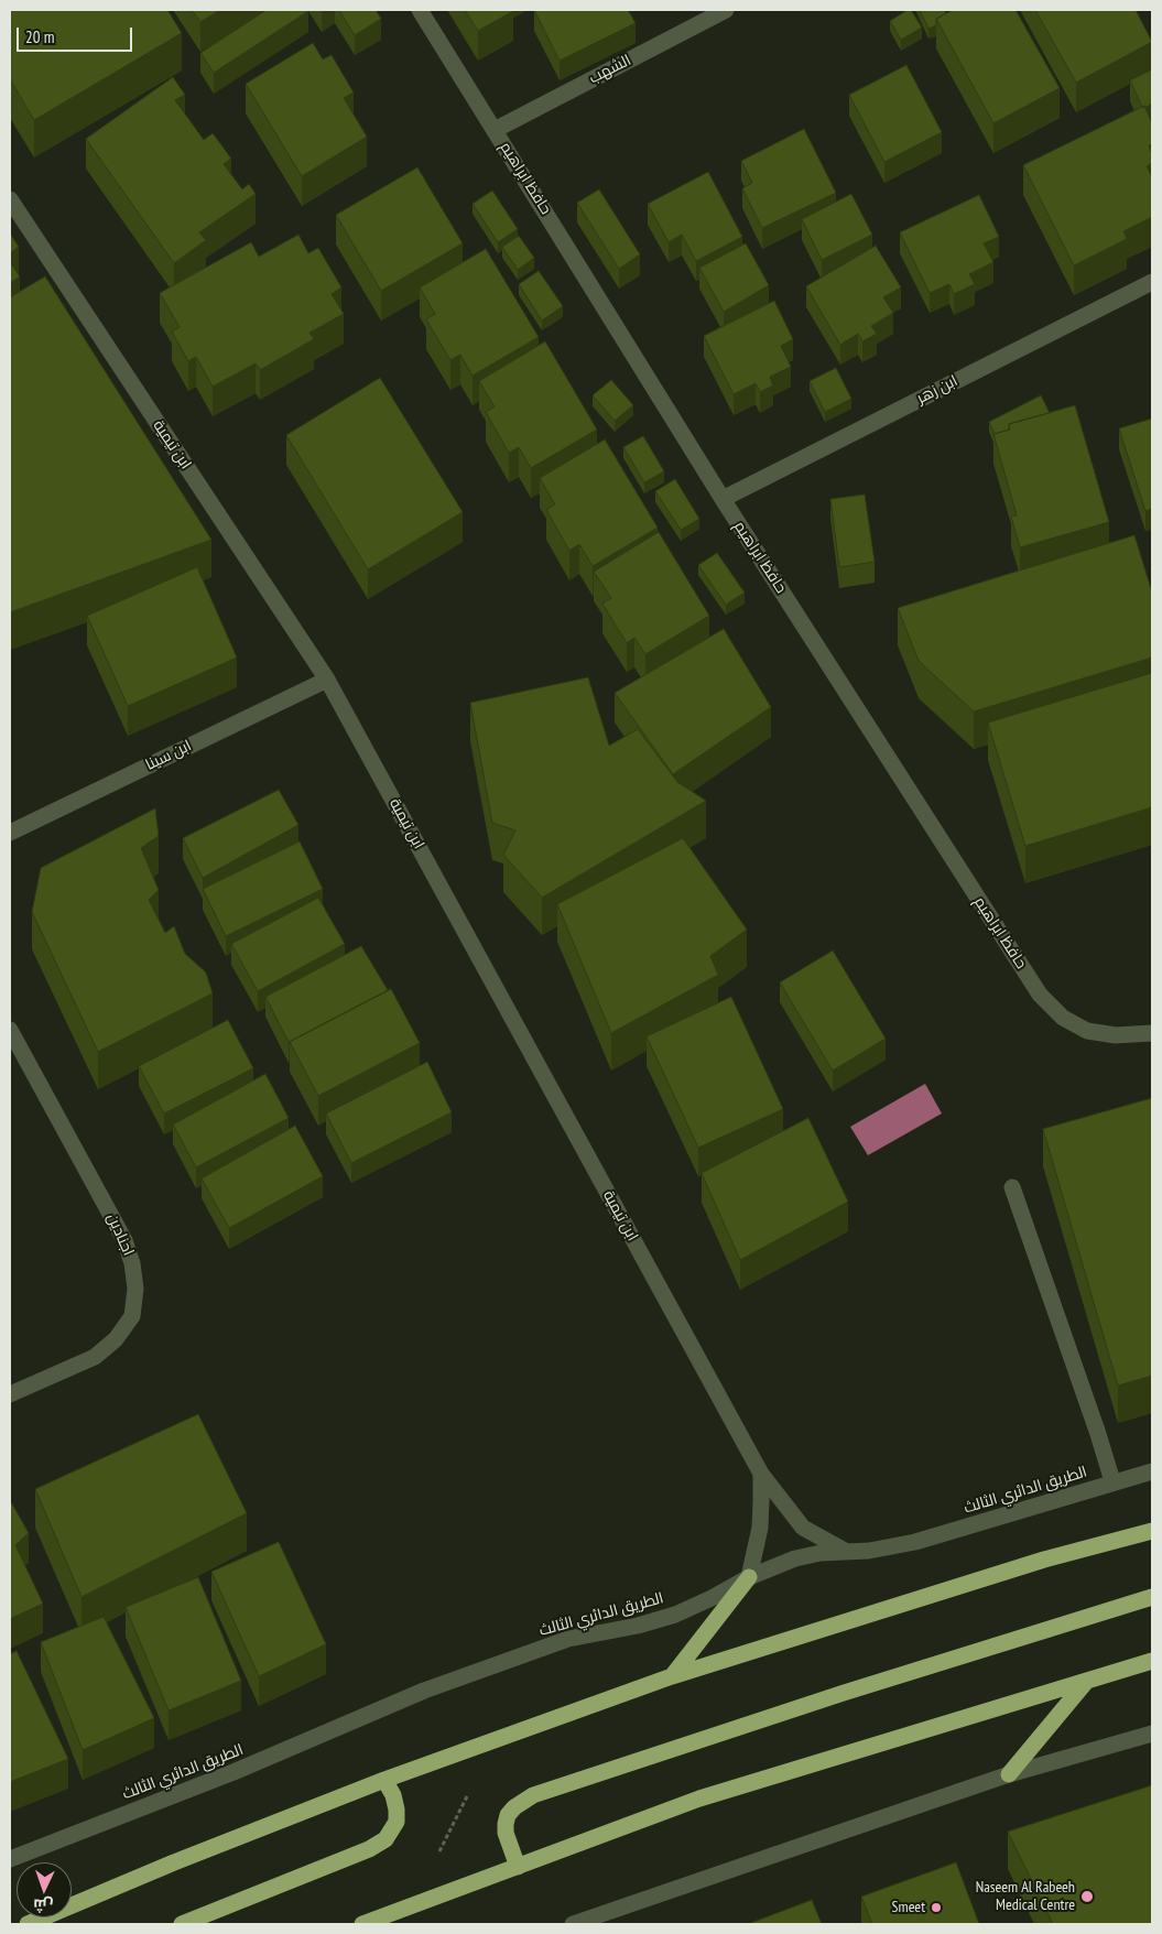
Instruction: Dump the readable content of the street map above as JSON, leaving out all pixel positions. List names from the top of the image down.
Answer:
{
  "streets": {
    "street": [
      "الشهب",
      "حافظ ابراهيم",
      "ابن زهر",
      "ابن تيمية",
      "ابن سينا",
      "اجنادين",
      "الطريق الدائري الثالث"
    ]
  },
  "crossings": [
    ["الشهب", "حافظ ابراهيم"],
    ["حافظ ابراهيم", "ابن زهر"],
    ["ابن تيمية", "ابن سينا"],
    ["ابن تيمية", "الطريق الدائري الثالث"]
  ],
  "places": ["Naseem Al Rabeeh Medical Centre", "Smeet"],
  "scale_bar": "20 m",
  "north": "bottom"
}
